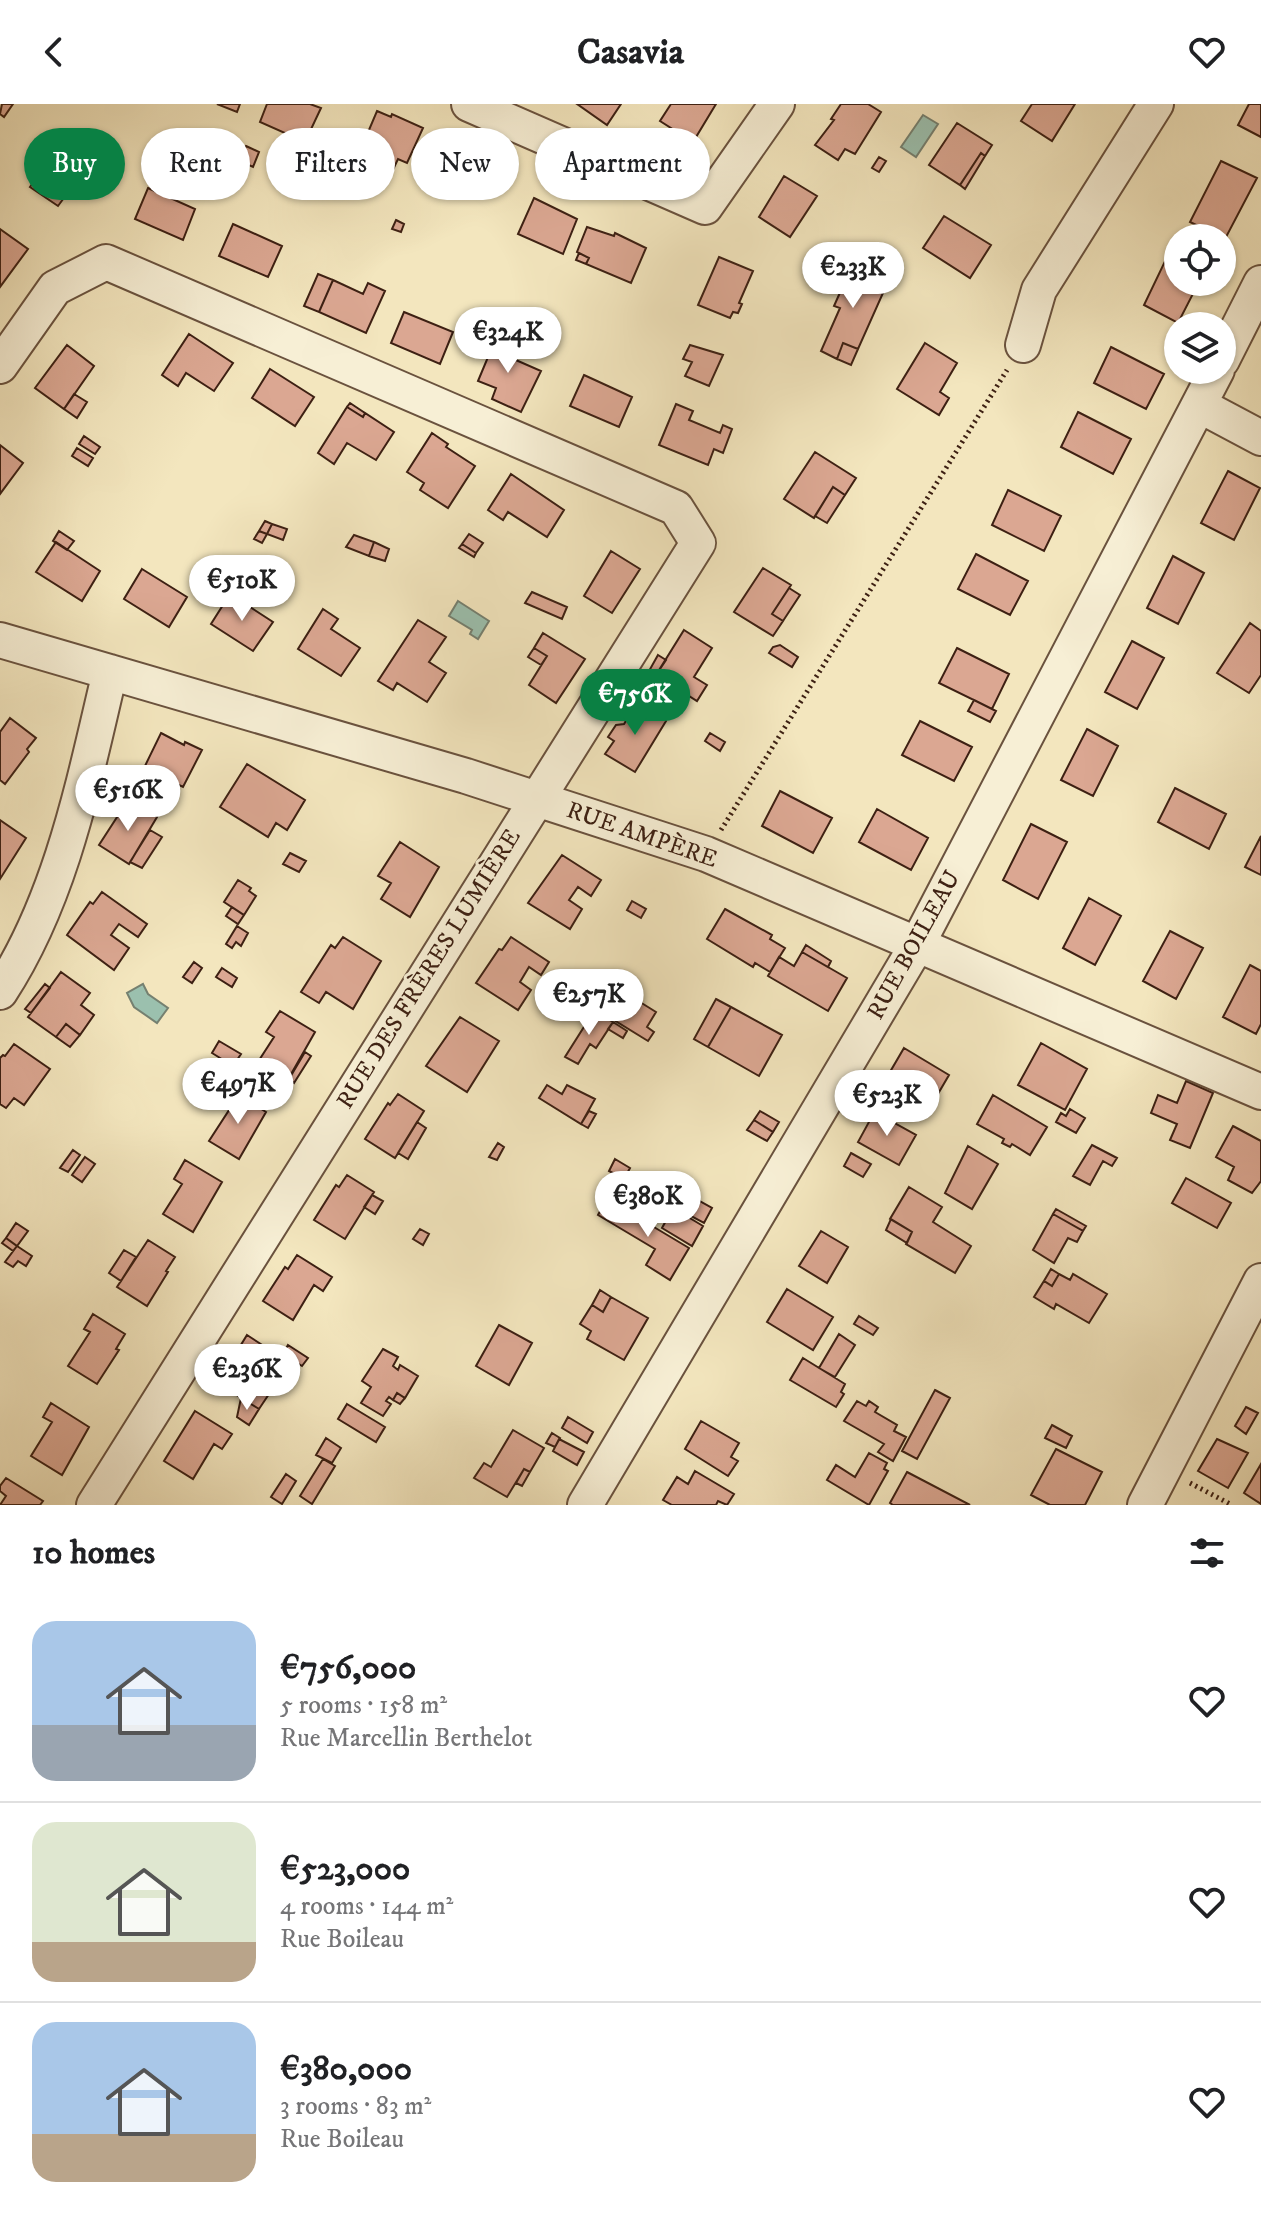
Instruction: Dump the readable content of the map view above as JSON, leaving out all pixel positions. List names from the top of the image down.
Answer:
{
  "streets": {
    "street": ["RUE AMPÈRE", "RUE BOILEAU", "RUE DES FRÈRES LUMIÈRE"]
  },
  "crossings": [
    ["RUE AMPÈRE", "RUE BOILEAU"],
    ["RUE AMPÈRE", "RUE DES FRÈRES LUMIÈRE"]
  ],
  "page": {
    "header": "Casavia",
    "chip": [
      "Buy",
      "Rent",
      "Filters",
      "New",
      "Apartment"
    ],
    "price": [
      "€233K",
      "€324K",
      "€510K",
      "€756K",
      "€516K",
      "€257K",
      "€497K",
      "€523K",
      "€380K",
      "€236K"
    ],
    "heading": "10 homes",
    "list": [
      {
        "name": "€756,000",
        "note": "5 rooms · 158 m² · Rue Marcellin Berthelot"
      },
      {
        "name": "€523,000",
        "note": "4 rooms · 144 m² · Rue Boileau"
      },
      {
        "name": "€380,000",
        "note": "3 rooms · 83 m² · Rue Boileau"
      }
    ]
  }
}
